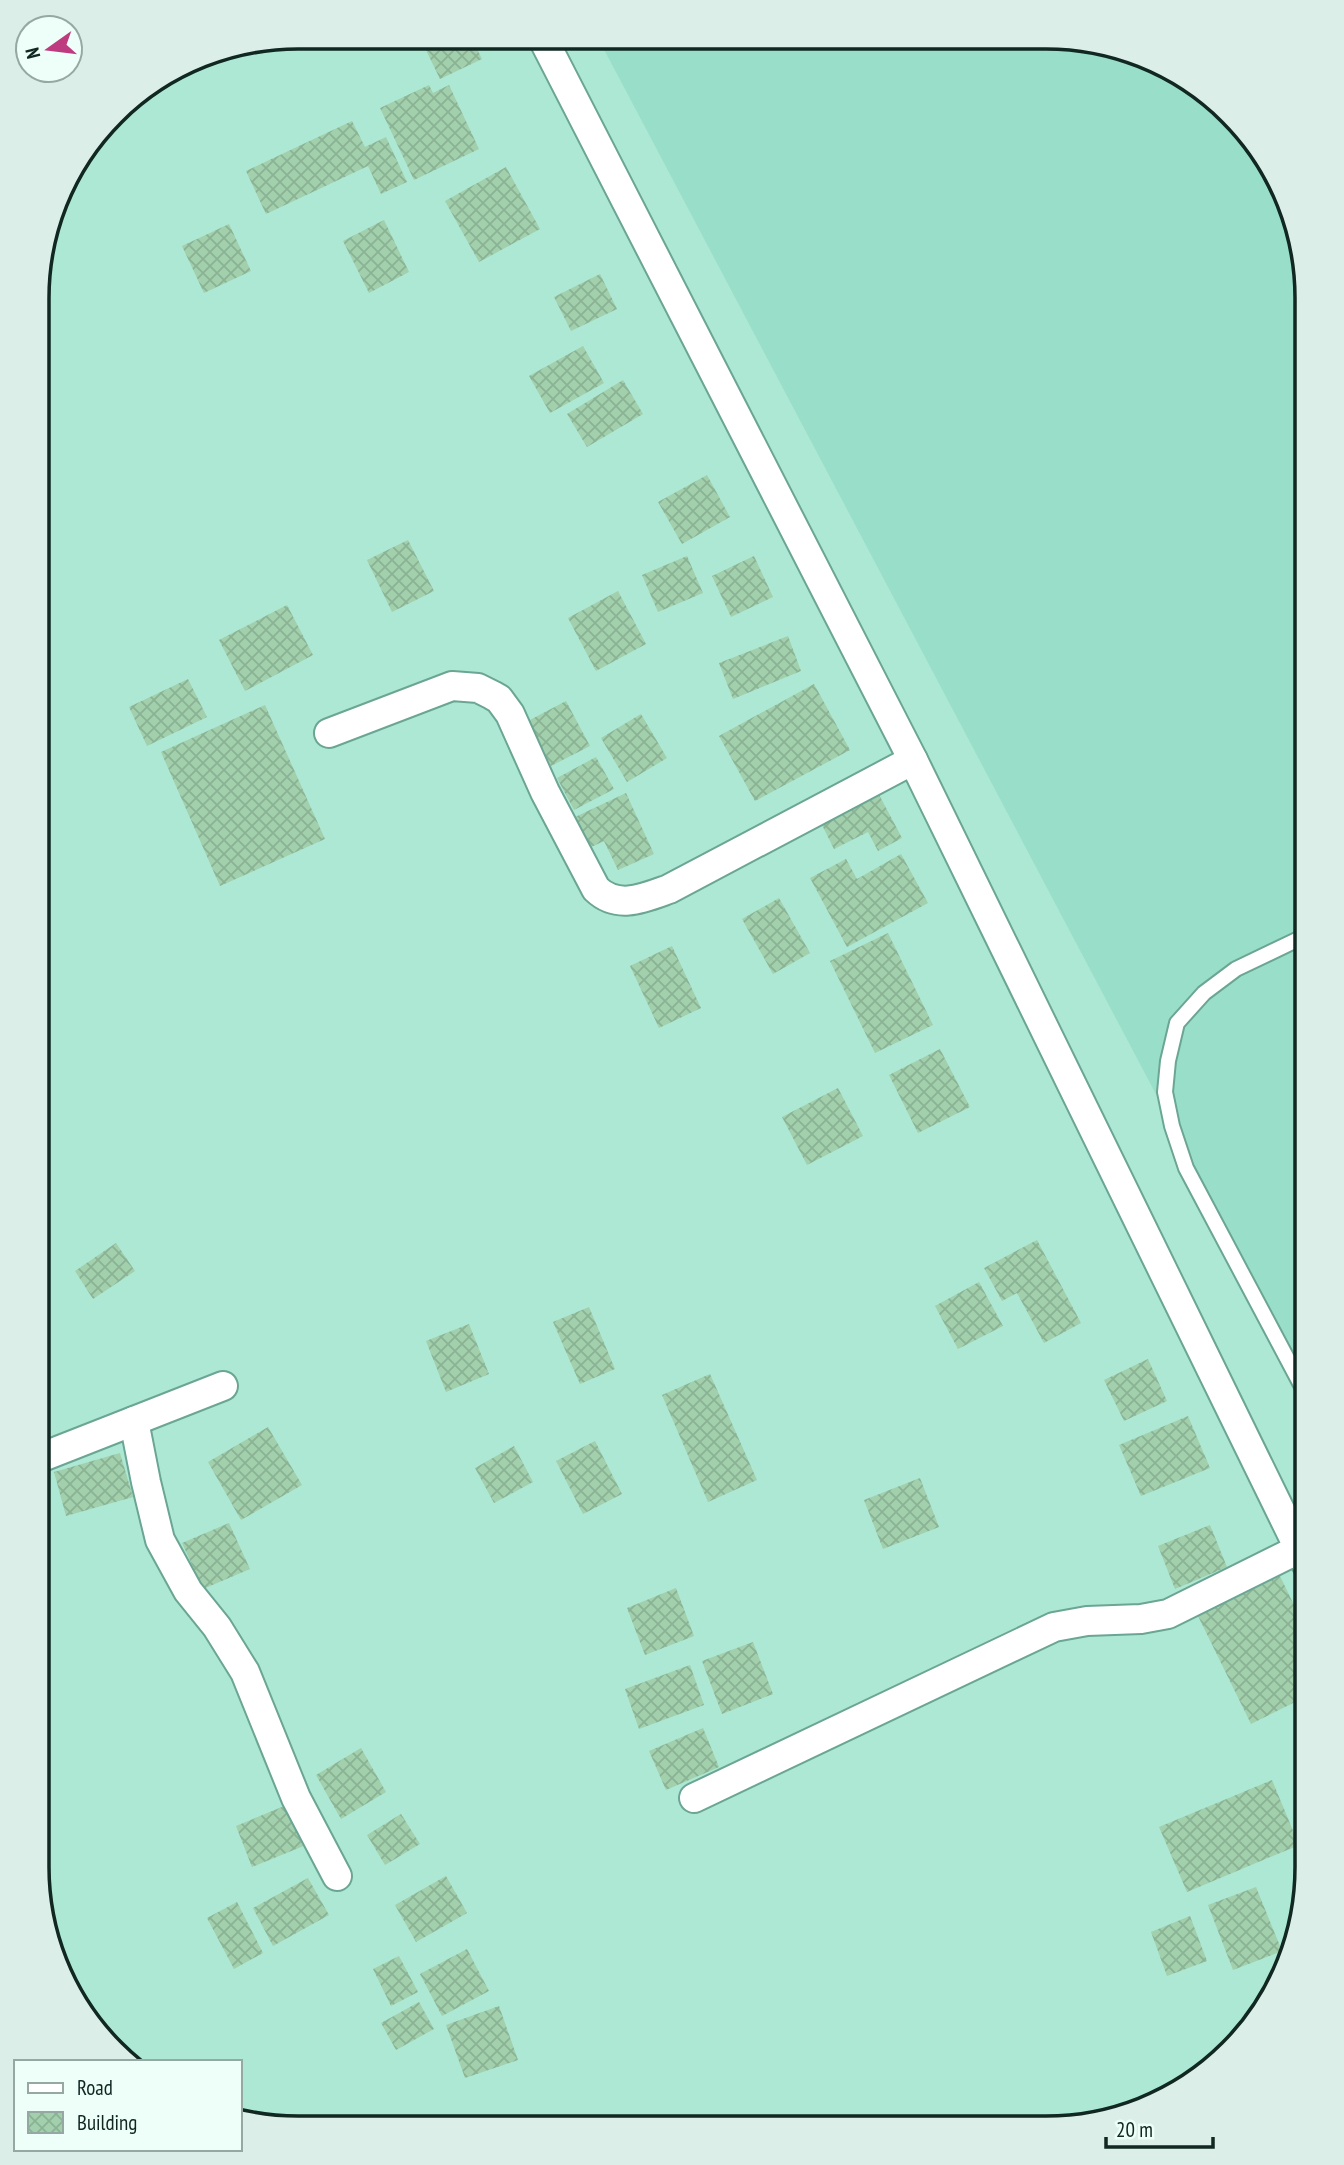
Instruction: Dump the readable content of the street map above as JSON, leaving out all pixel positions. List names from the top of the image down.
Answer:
{
  "legend": ["Road", "Building"],
  "scale_bar": "20 m",
  "north": "left"
}
